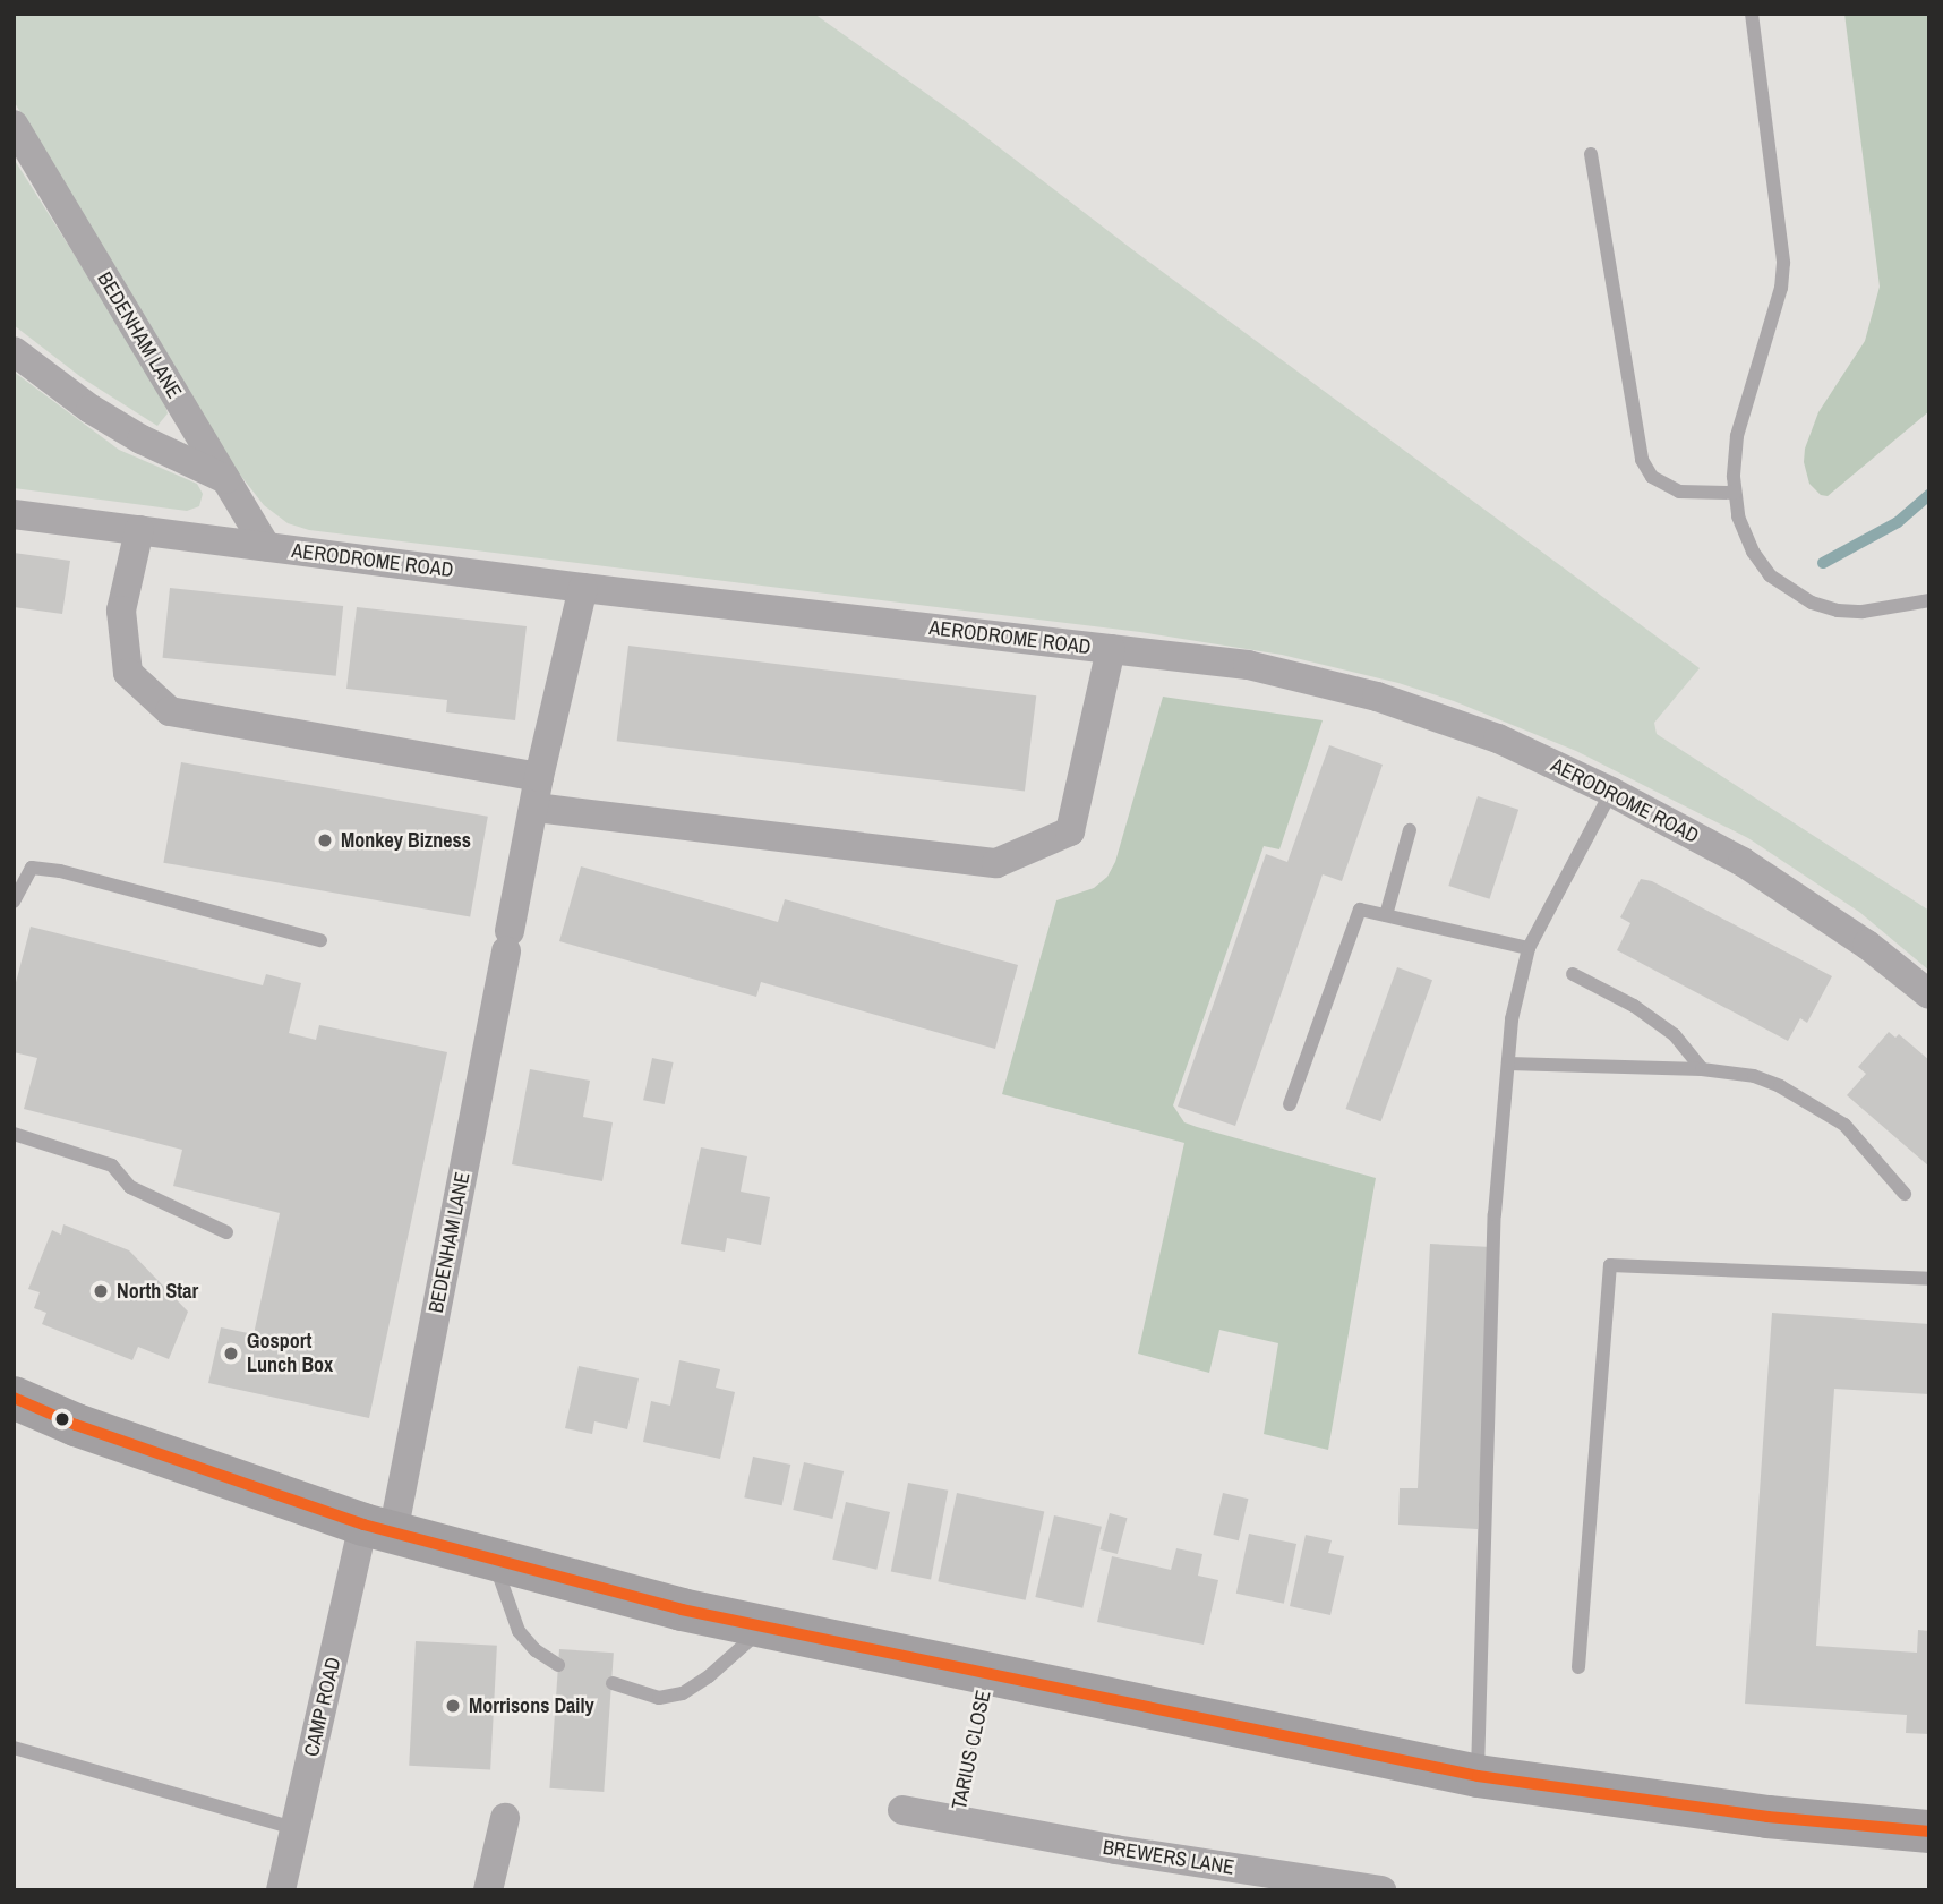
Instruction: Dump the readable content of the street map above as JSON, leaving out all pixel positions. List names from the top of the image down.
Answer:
{
  "streets": {
    "street": [
      "BEDENHAM LANE",
      "AERODROME ROAD",
      "CAMP ROAD",
      "TARIUS CLOSE",
      "BREWERS LANE"
    ]
  },
  "crossings": [
    ["BEDENHAM LANE", "AERODROME ROAD"],
    ["BEDENHAM LANE", "CAMP ROAD"],
    ["TARIUS CLOSE", "BREWERS LANE"]
  ],
  "places": [
    "Monkey Bizness",
    "North Star",
    "Gosport Lunch Box",
    "Morrisons Daily"
  ]
}
